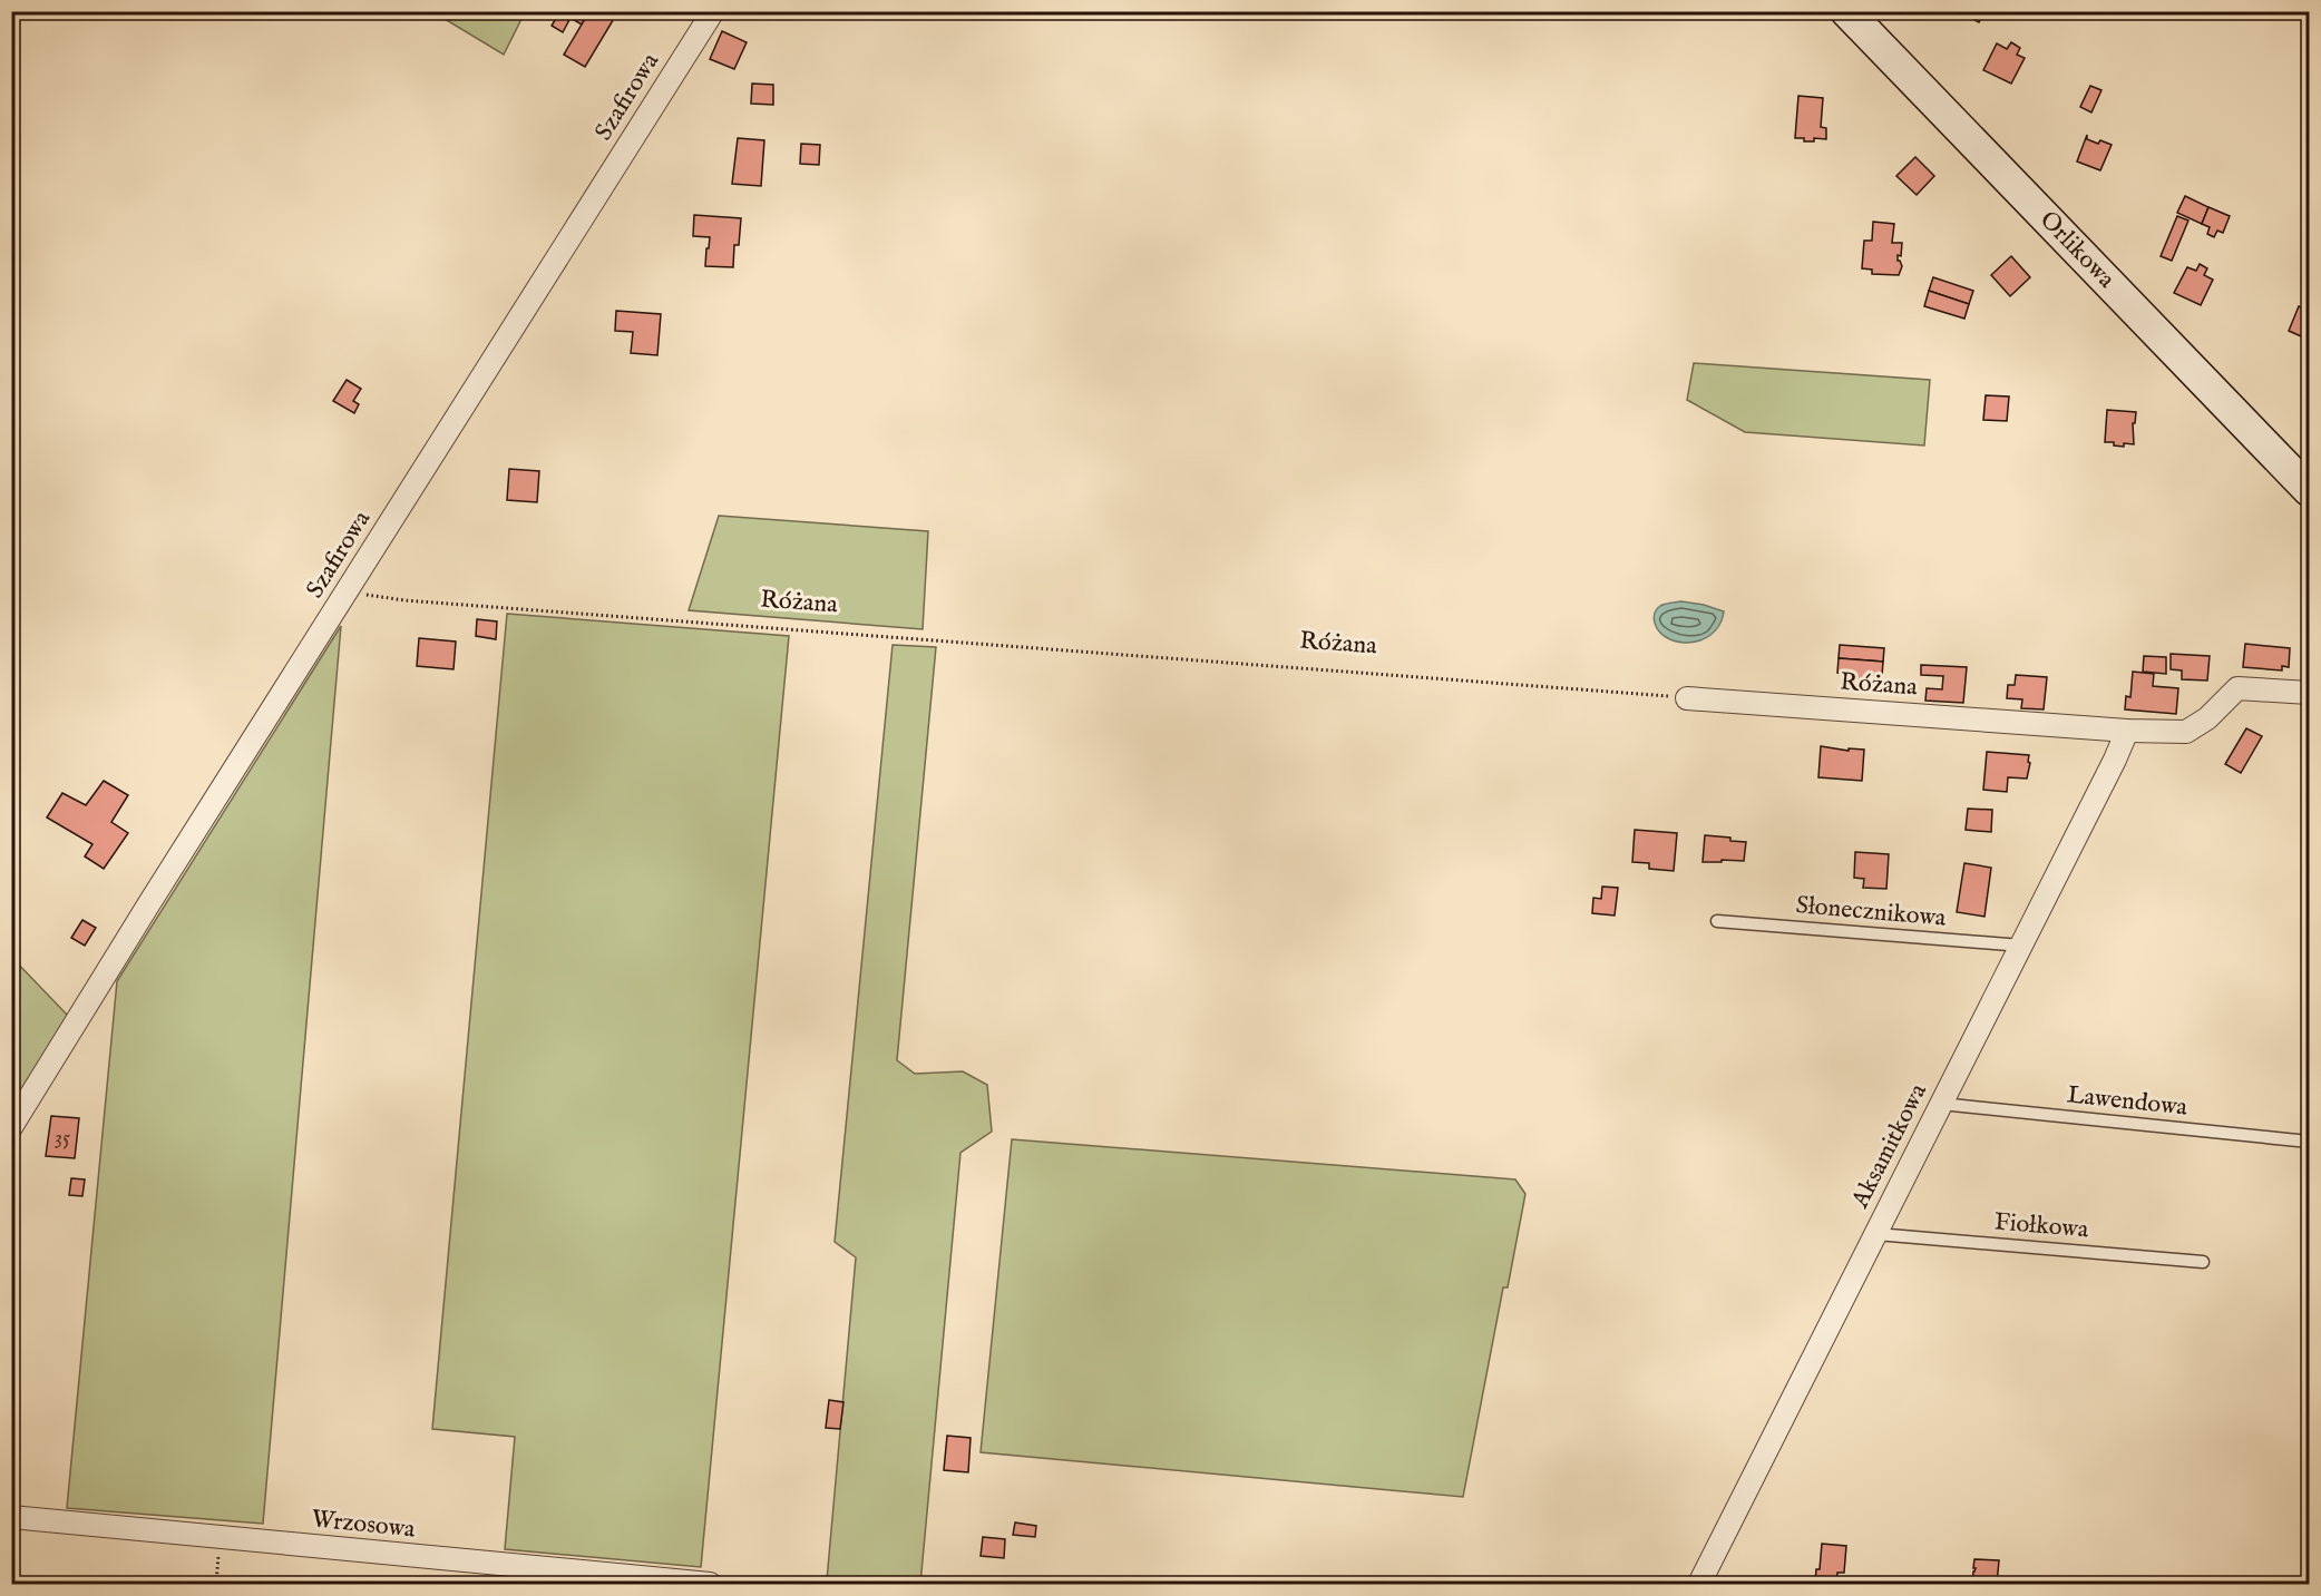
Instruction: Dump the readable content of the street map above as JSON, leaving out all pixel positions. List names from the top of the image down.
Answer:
{
  "streets": {
    "street": [
      "Szafirowa",
      "Orlikowa",
      "Różana",
      "Aksamitkowa",
      "Wrzosowa"
    ],
    "lane": ["Słonecznikowa", "Lawendowa", "Fiołkowa"]
  },
  "crossings": [
    ["Szafirowa", "Różana"],
    ["Różana", "Aksamitkowa"],
    ["Słonecznikowa", "Aksamitkowa"],
    ["Lawendowa", "Aksamitkowa"],
    ["Aksamitkowa", "Fiołkowa"]
  ],
  "house_numbers": ["35"]
}
